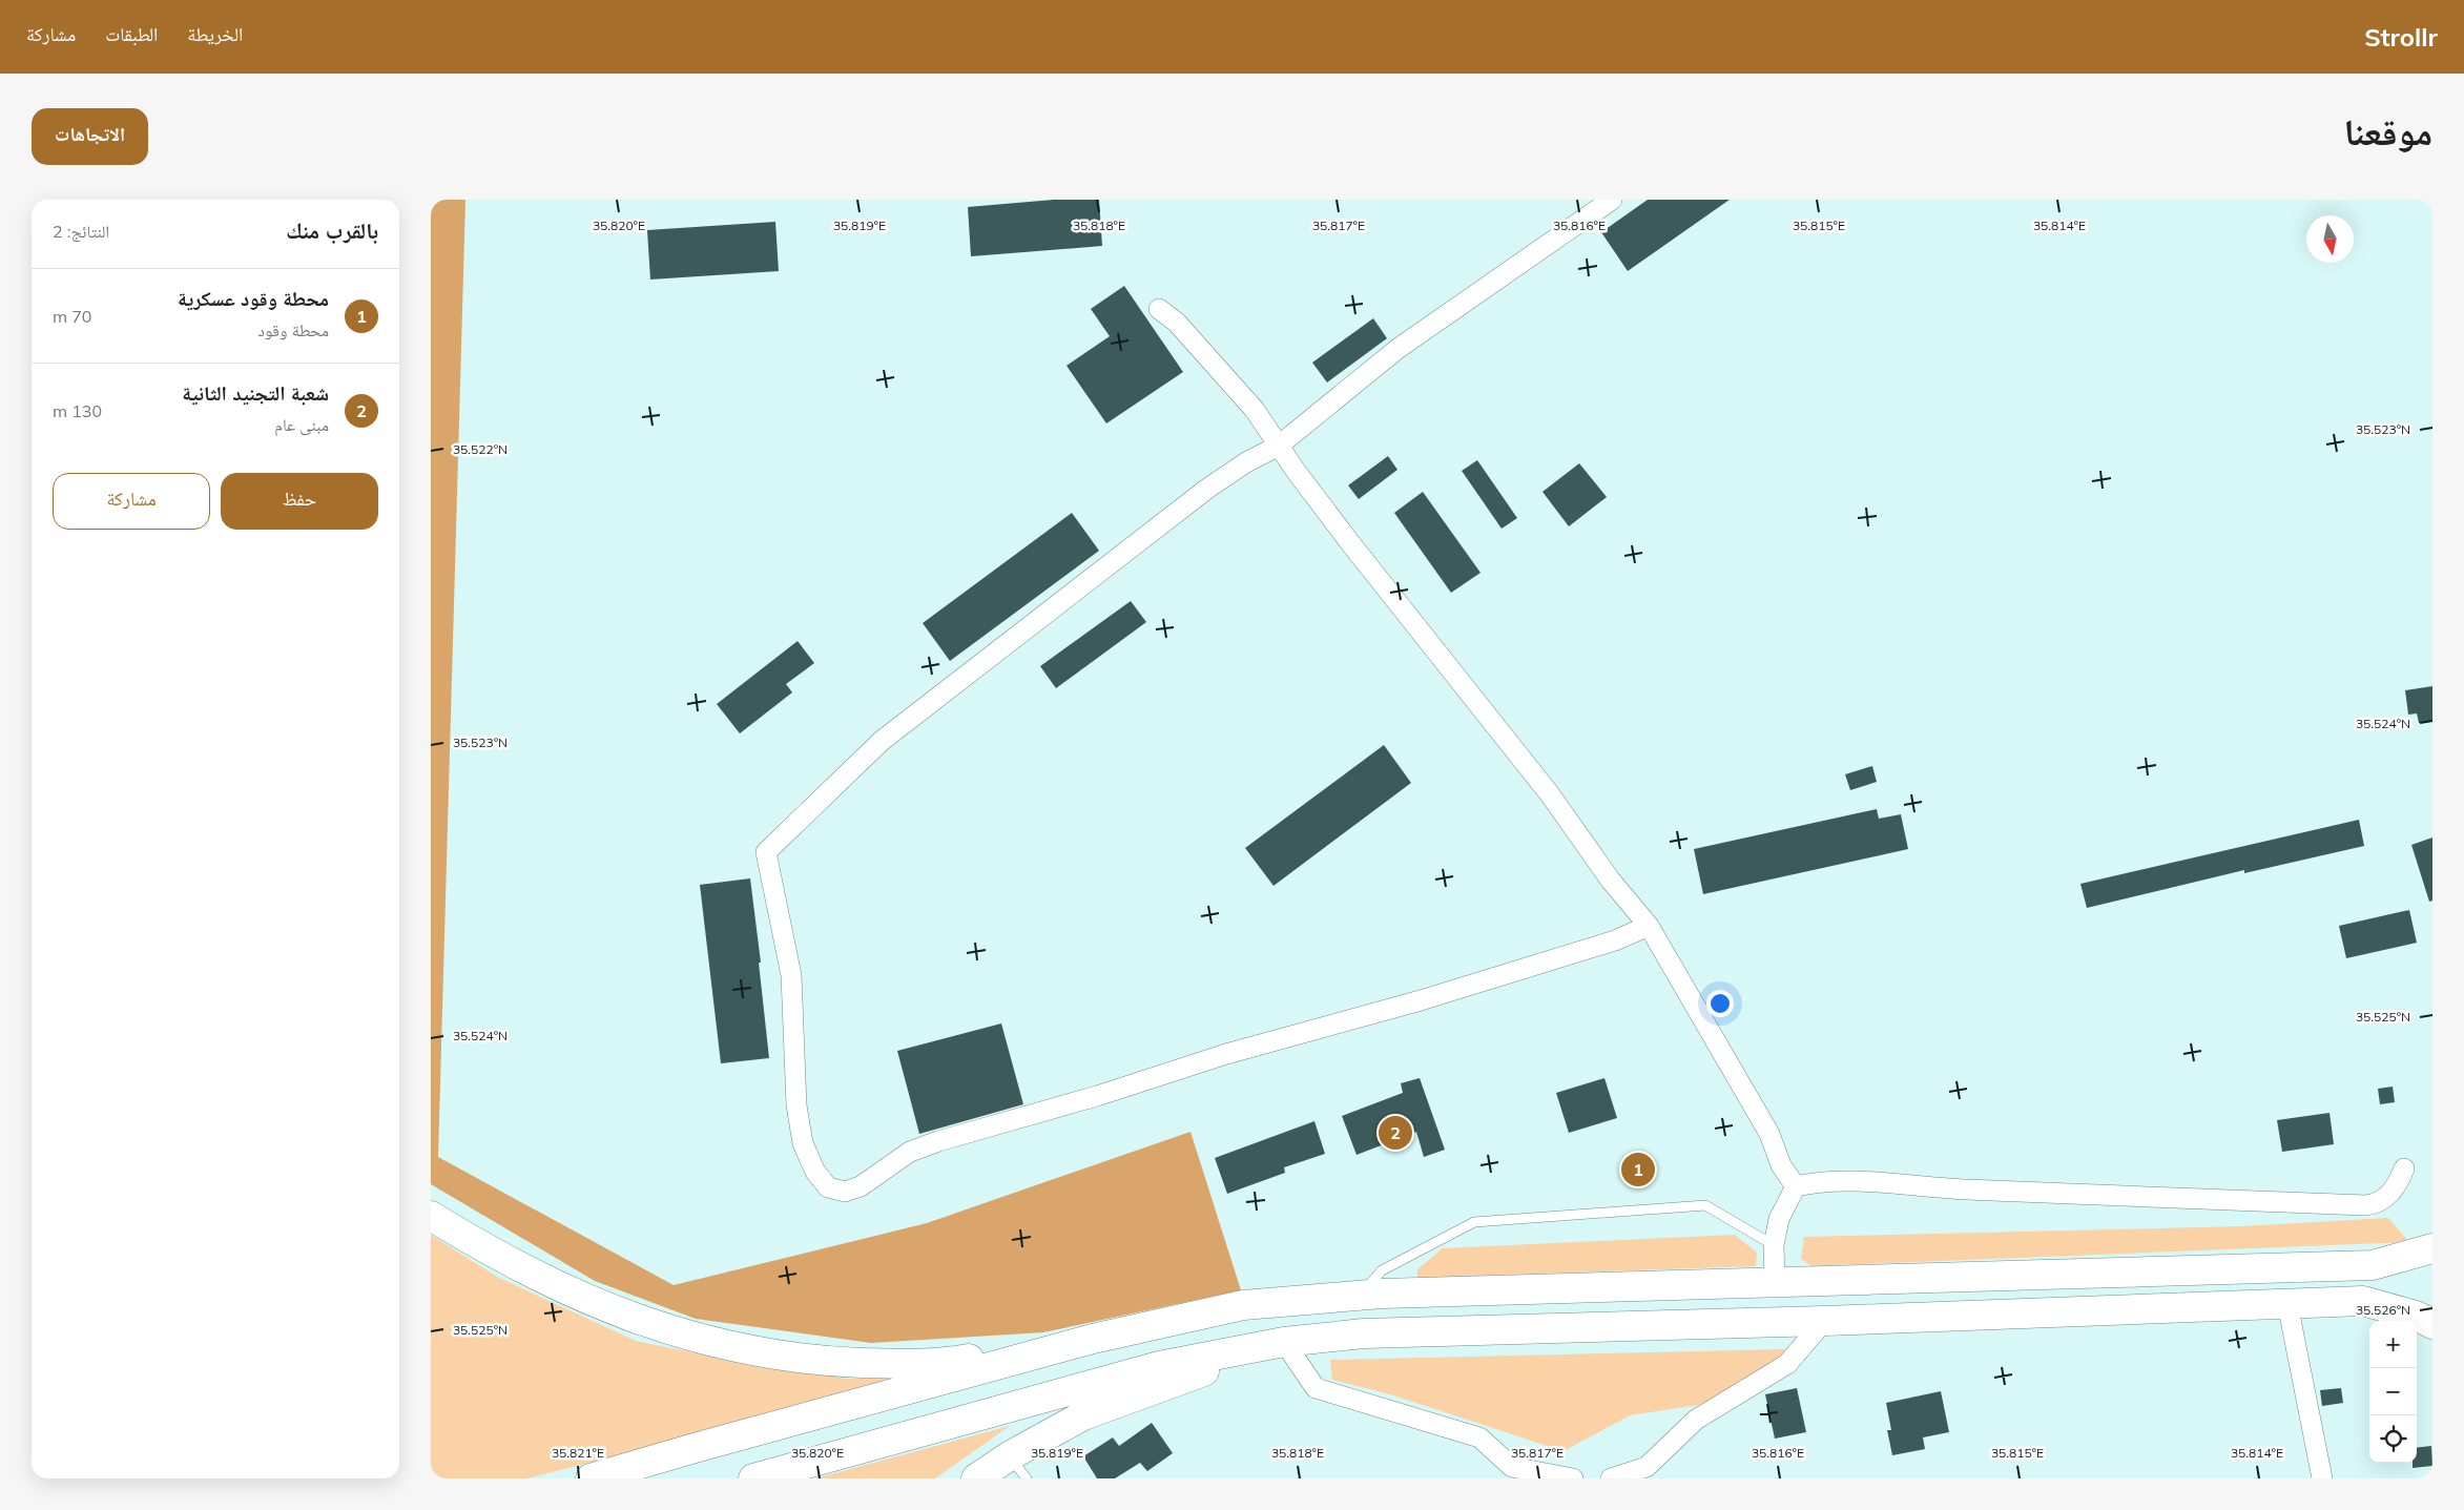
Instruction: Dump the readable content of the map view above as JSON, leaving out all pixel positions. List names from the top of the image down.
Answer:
{
  "north": "bottom",
  "page": {
    "header": "Strollr",
    "nav": ["الخريطة", "الطبقات", "مشاركة"],
    "title": "موقعنا",
    "buttons": [
      "الاتجاهات",
      ["حفظ", "مشاركة"]
    ],
    "heading": ["بالقرب منك", "النتائج: 2"],
    "list": [
      {
        "mark": "1",
        "name": "محطة وقود عسكرية",
        "note": "محطة وقود",
        "value": "70 m"
      },
      {
        "mark": "2",
        "name": "شعبة التجنيد الثانية",
        "note": "مبنى عام",
        "value": "130 m"
      }
    ],
    "pins": ["2", "1"],
    "map_buttons": ["+", "−"]
  },
  "coordinates": [
    "35.820°E",
    "35.819°E",
    "35.818°E",
    "35.817°E",
    "35.816°E",
    "35.815°E",
    "35.814°E",
    "35.523°N",
    "35.522°N",
    "35.524°N",
    "35.525°N",
    "35.526°N",
    "35.821°E"
  ]
}
